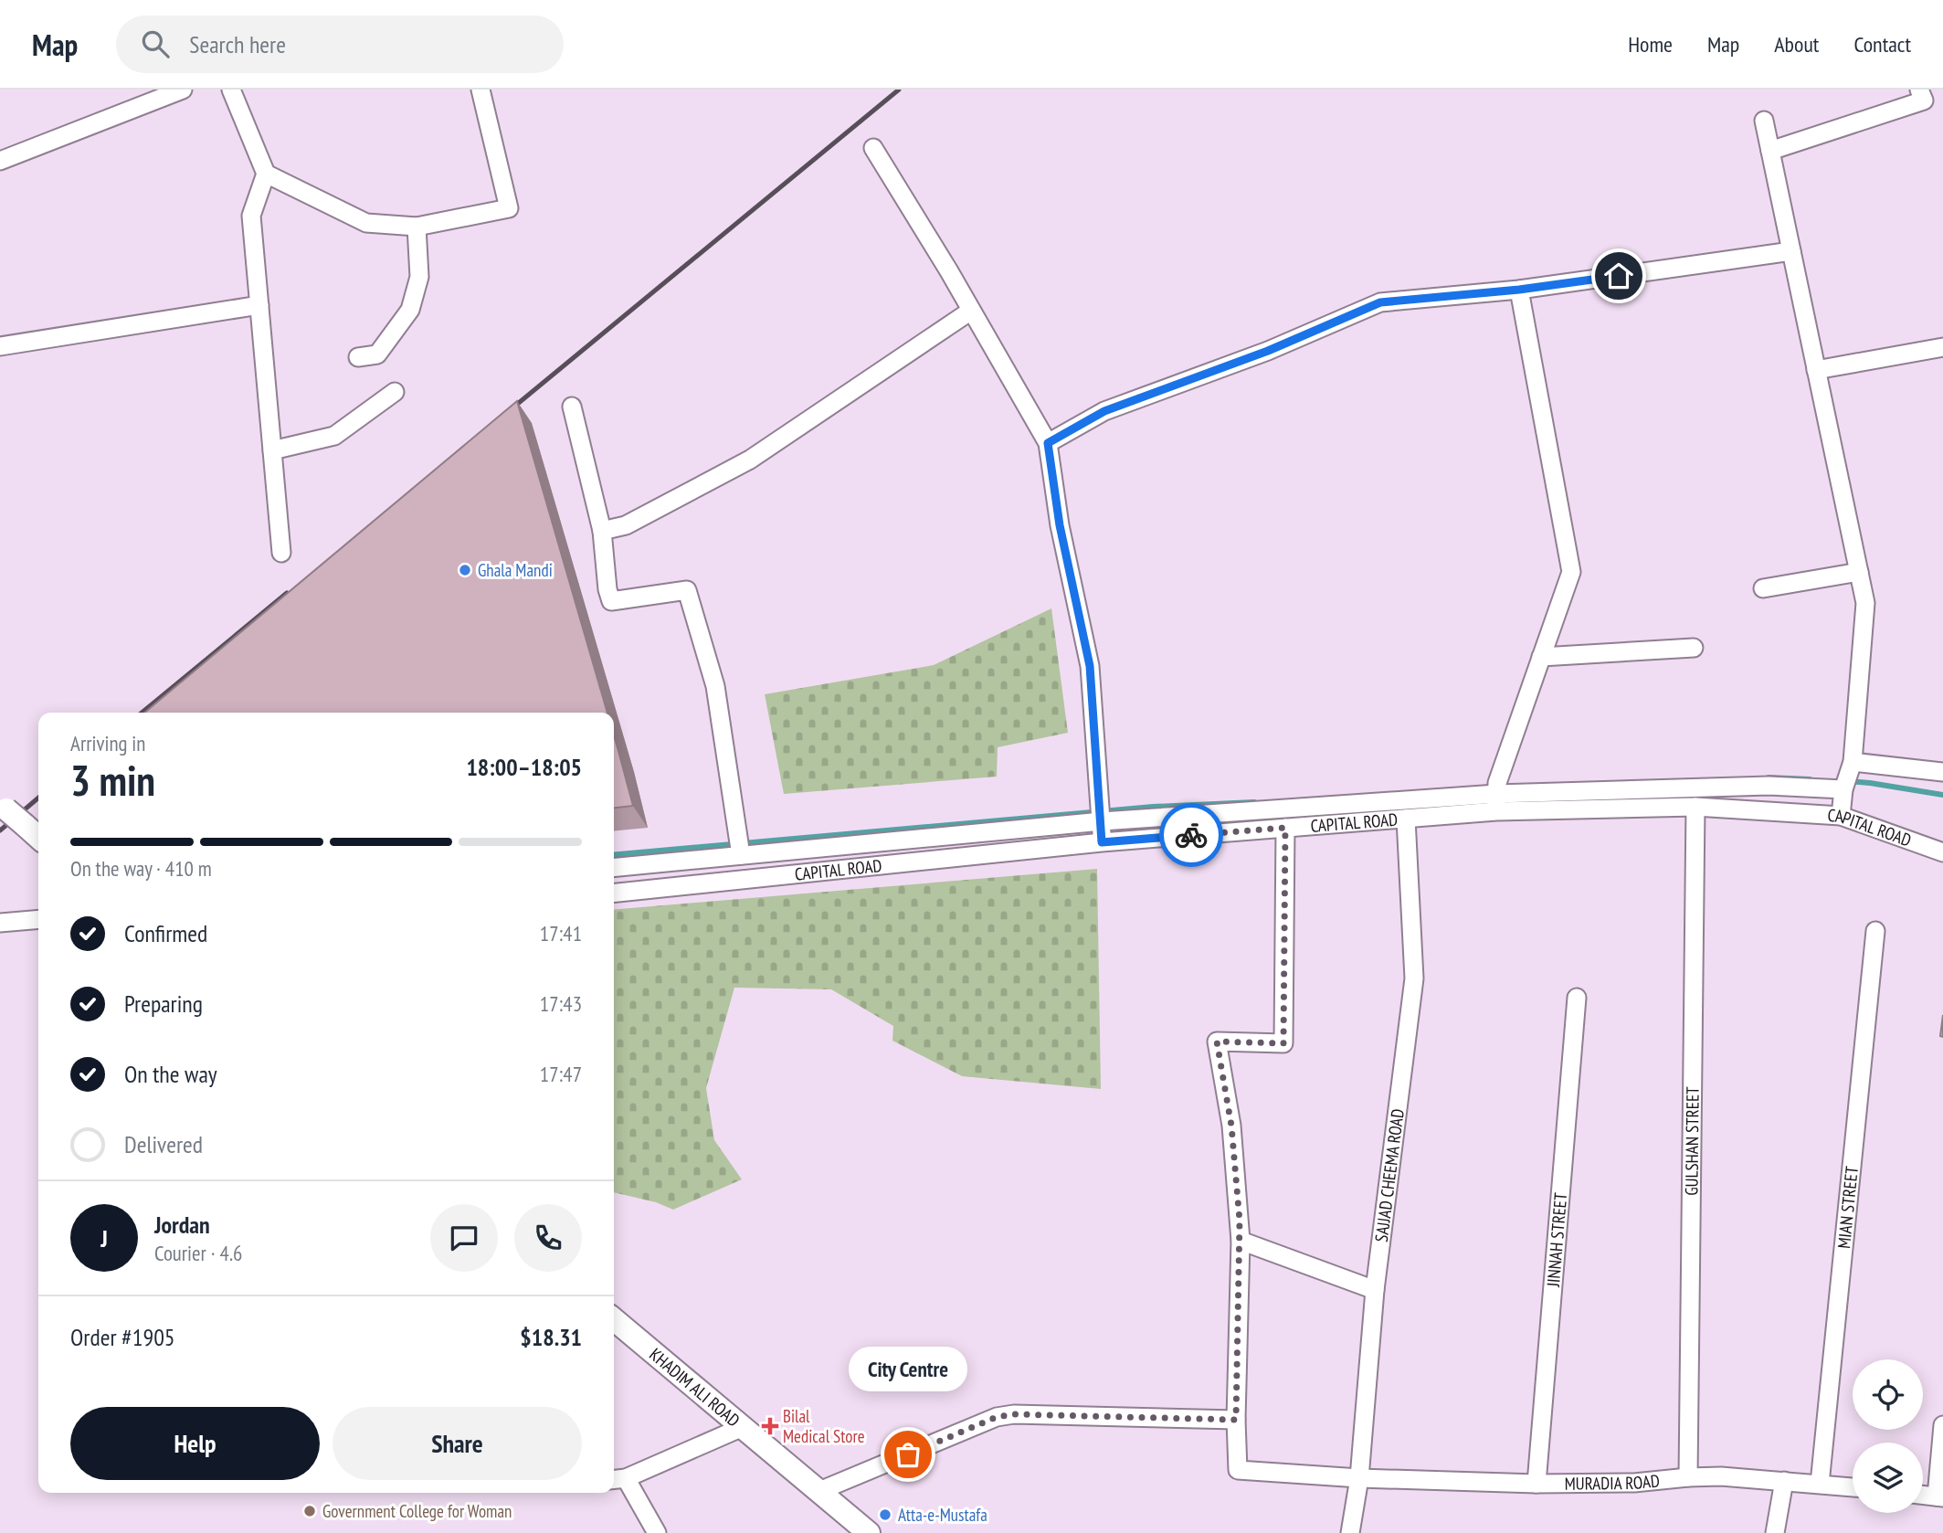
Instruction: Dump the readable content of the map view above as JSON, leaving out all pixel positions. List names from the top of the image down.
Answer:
{
  "streets": {
    "main road": ["KHADIM ALI ROAD"],
    "street": [
      "CAPITAL ROAD",
      "GULSHAN STREET",
      "SAJJAD CHEEMA ROAD",
      "MIAN STREET",
      "JINNAH STREET",
      "MURADIA ROAD"
    ]
  },
  "crossings": [
    ["CAPITAL ROAD", "GULSHAN STREET"],
    ["CAPITAL ROAD", "SAJJAD CHEEMA ROAD"],
    ["GULSHAN STREET", "MURADIA ROAD"],
    ["SAJJAD CHEEMA ROAD", "MURADIA ROAD"],
    ["MIAN STREET", "MURADIA ROAD"],
    ["JINNAH STREET", "MURADIA ROAD"]
  ],
  "places": {
    "other": [
      "Ghala Mandi",
      "City Centre",
      "Government College for Woman",
      "Atta-e-Mustafa"
    ],
    "health": ["Bilal Medical Store"]
  },
  "page": {
    "header": "Map",
    "search": "Search here",
    "nav": [
      "Home",
      "Map",
      "About",
      "Contact"
    ],
    "heading": ["3 min", "Arriving in", "18:00–18:05"],
    "panel": [
      "Jordan",
      "Courier · 4.6",
      "Order #1905",
      "$18.31"
    ],
    "bar": "On the way · 410 m",
    "list": [
      ["Confirmed", "17:41"],
      ["Preparing", "17:43"],
      ["On the way", "17:47"],
      "Delivered"
    ],
    "round": "J",
    "bubble": "City Centre",
    "buttons": ["Help", "Share"]
  }
}
